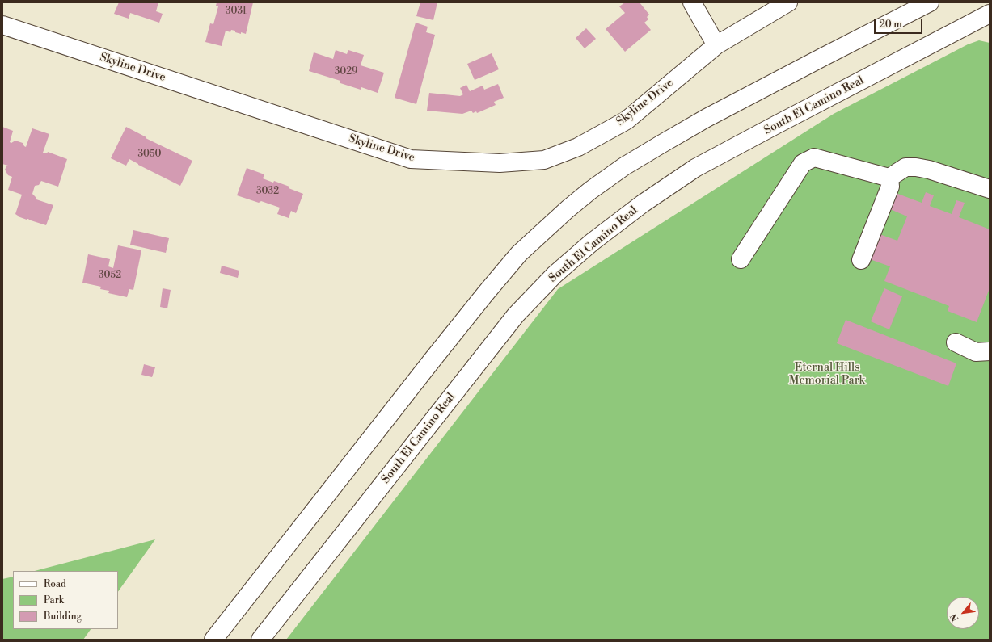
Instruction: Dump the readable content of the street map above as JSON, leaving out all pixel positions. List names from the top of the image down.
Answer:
{
  "streets": {
    "main road": ["Skyline Drive", "South El Camino Real"]
  },
  "parks": ["Eternal Hills Memorial Park"],
  "house_numbers": [
    "3031",
    "3029",
    "3050",
    "3032",
    "3052"
  ],
  "legend": ["Road", "Park", "Building"],
  "scale_bar": "20 m",
  "north": "bottom left"
}
